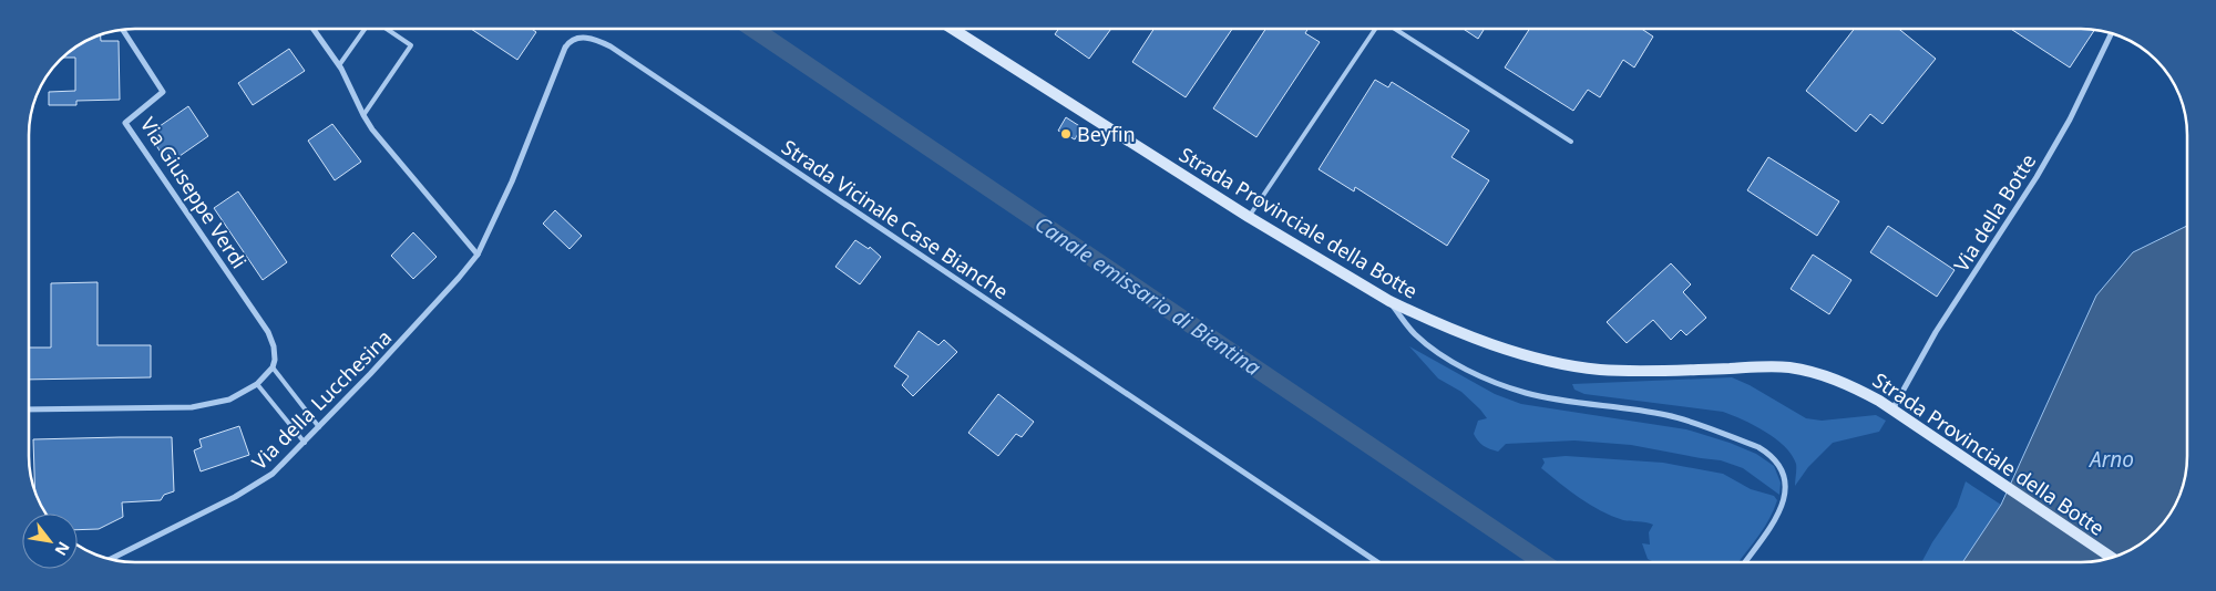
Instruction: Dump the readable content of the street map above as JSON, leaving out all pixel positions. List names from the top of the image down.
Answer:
{
  "streets": {
    "main road": ["Strada Provinciale della Botte"],
    "street": [
      "Via Giuseppe Verdi",
      "Via della Botte",
      "Strada Vicinale Case Bianche",
      "Via della Lucchesina"
    ]
  },
  "crossings": [
    ["Via della Botte", "Strada Provinciale della Botte"],
    ["Strada Vicinale Case Bianche", "Via della Lucchesina"]
  ],
  "water": ["Canale emissario di Bientina", "Arno"],
  "places": ["Beyfin"],
  "north": "bottom right"
}
